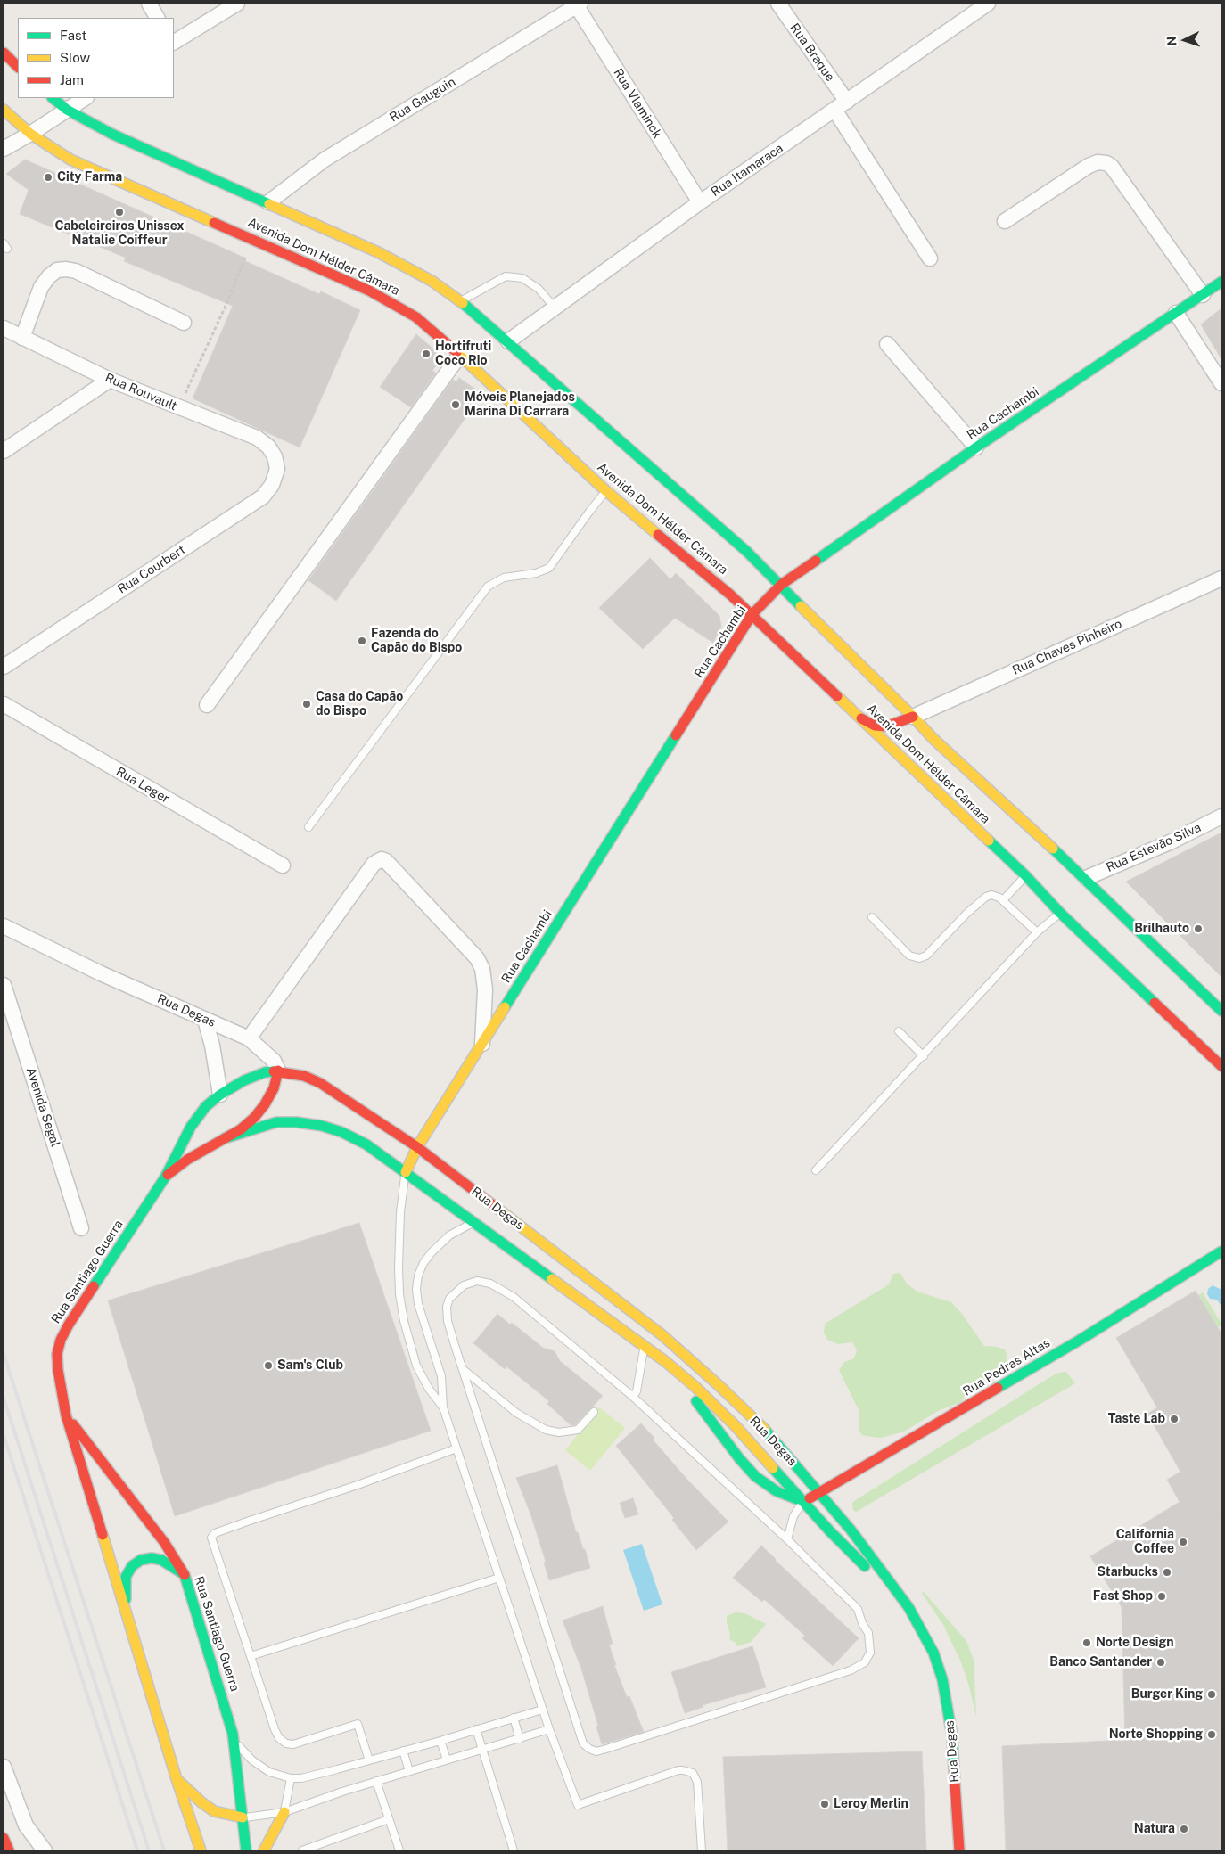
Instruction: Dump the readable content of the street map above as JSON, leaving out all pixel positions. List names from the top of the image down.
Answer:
{
  "streets": {
    "main road": [
      "Avenida Dom Hélder Câmara",
      "Rua Cachambi",
      "Rua Degas",
      "Rua Santiago Guerra",
      "Rua Pedras Altas"
    ],
    "street": [
      "Rua Braque",
      "Rua Gauguin",
      "Rua Vlaminck",
      "Rua Itamaracá",
      "Rua Rouvault",
      "Rua Courbert",
      "Rua Chaves Pinheiro",
      "Rua Leger",
      "Rua Estevão Silva",
      "Avenida Segal"
    ]
  },
  "crossings": [
    ["Rua Braque", "Rua Itamaracá"],
    ["Rua Gauguin", "Rua Vlaminck"],
    ["Rua Gauguin", "Avenida Dom Hélder Câmara"],
    ["Rua Vlaminck", "Rua Itamaracá"],
    ["Rua Itamaracá", "Avenida Dom Hélder Câmara"],
    ["Avenida Dom Hélder Câmara", "Rua Cachambi"],
    ["Avenida Dom Hélder Câmara", "Rua Chaves Pinheiro"],
    ["Avenida Dom Hélder Câmara", "Rua Estevão Silva"],
    ["Rua Rouvault", "Rua Courbert"],
    ["Rua Cachambi", "Rua Degas"],
    ["Rua Degas", "Rua Santiago Guerra"],
    ["Rua Degas", "Rua Pedras Altas"]
  ],
  "places": [
    "City Farma",
    "Cabeleireiros Unissex Natalie Coiffeur",
    "Hortifruti Coco Rio",
    "Móveis Planejados Marina Di Carrara",
    "Fazenda do Capão do Bispo",
    "Casa do Capão do Bispo",
    "Brilhauto",
    "Sam's Club",
    "Taste Lab",
    "California Coffee",
    "Starbucks",
    "Fast Shop",
    "Norte Design",
    "Banco Santander",
    "Burger King",
    "Norte Shopping",
    "Leroy Merlin",
    "Natura"
  ],
  "legend": ["Fast", "Slow", "Jam"],
  "north": "left"
}
